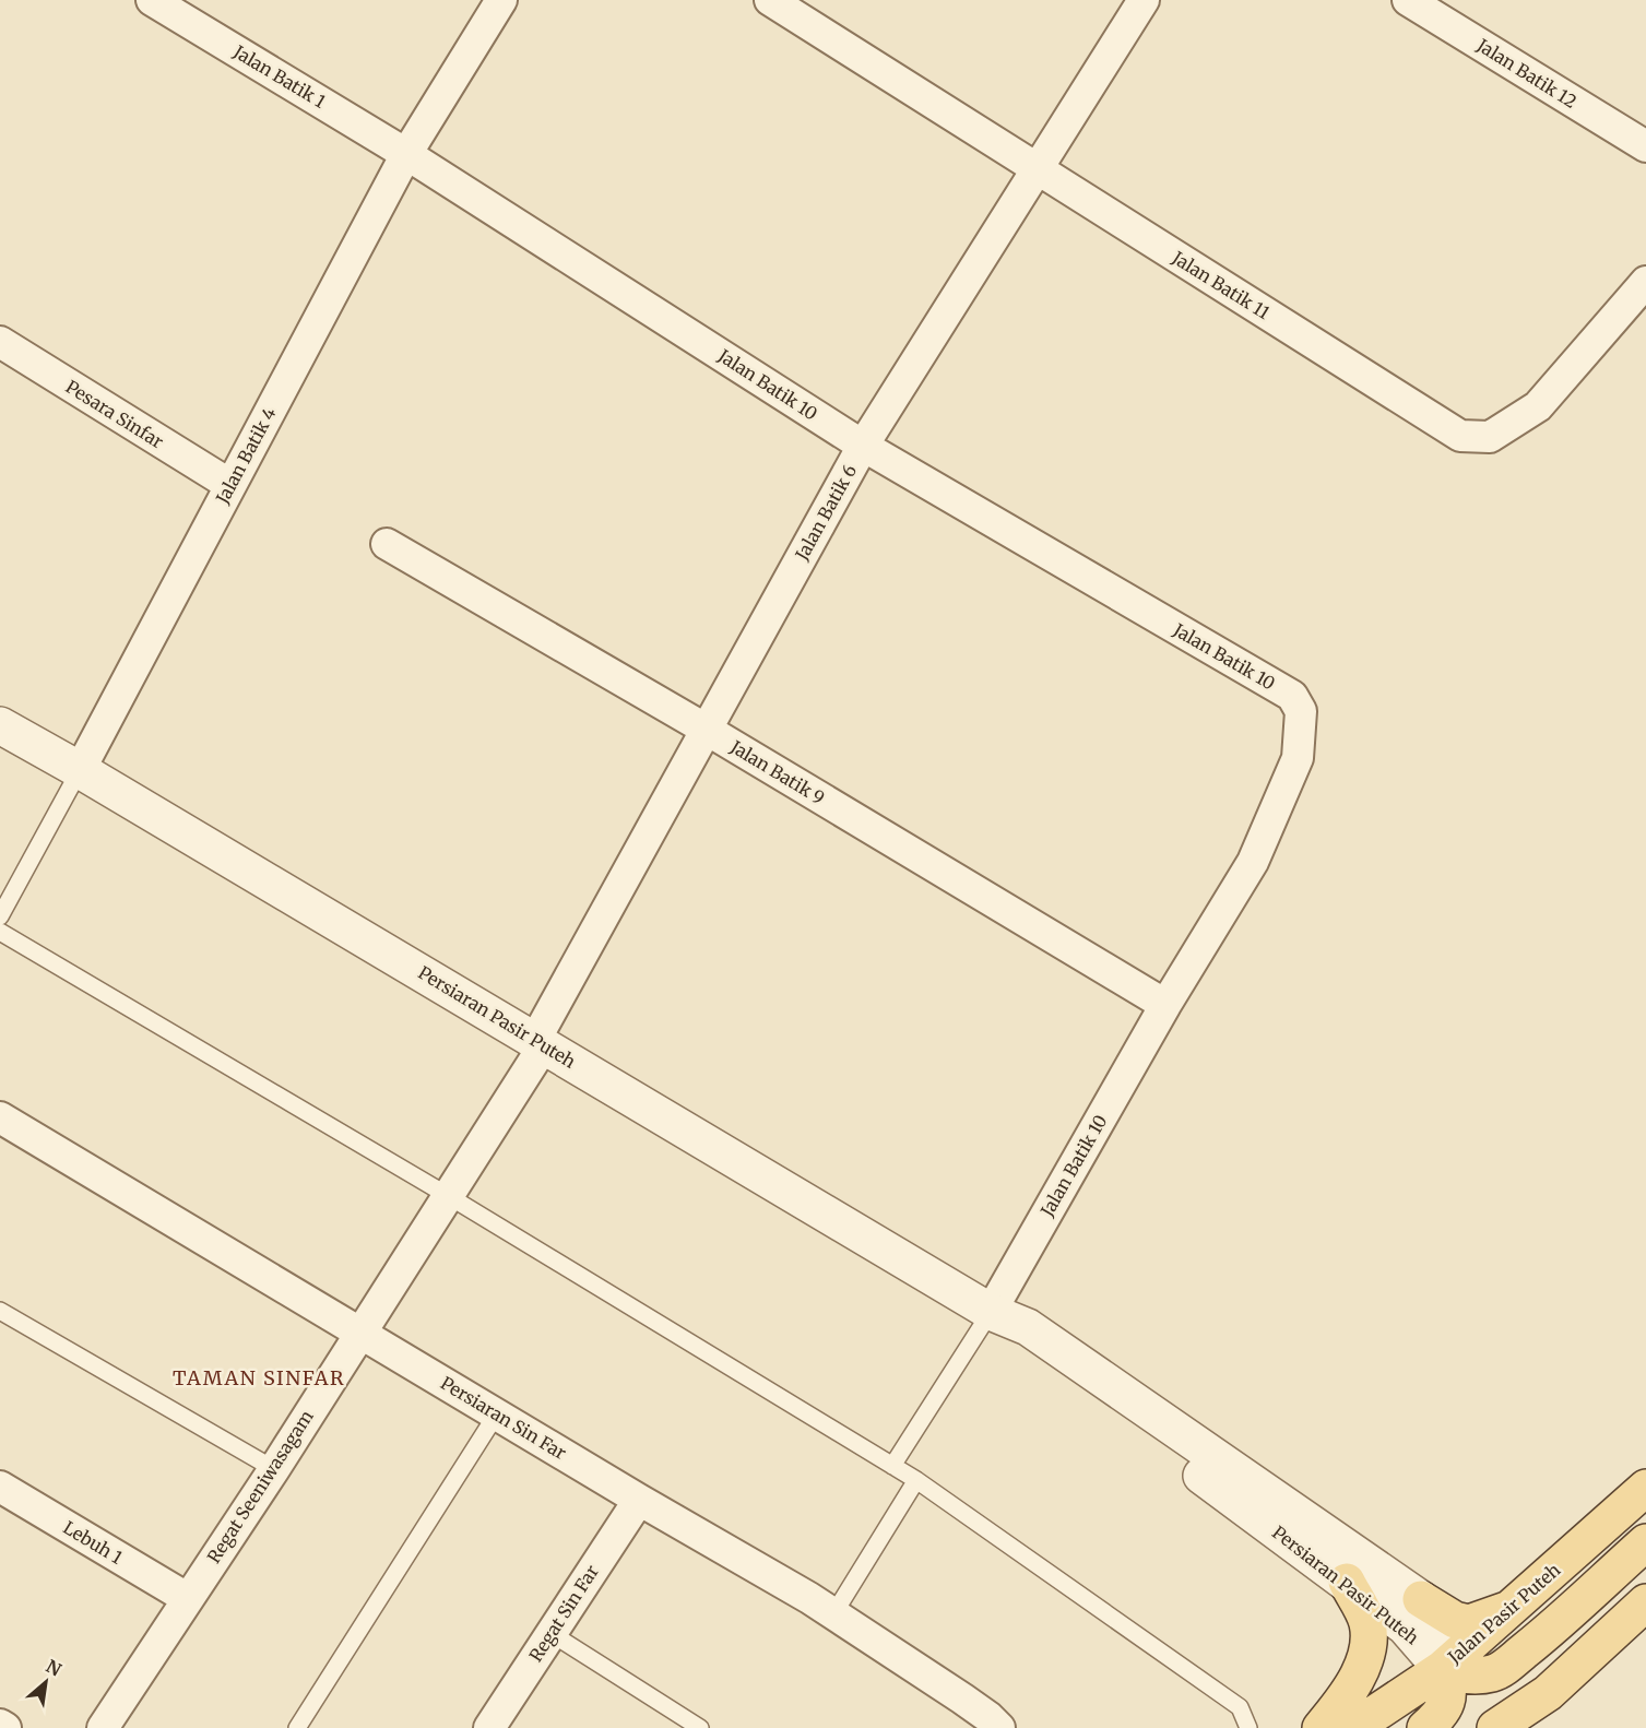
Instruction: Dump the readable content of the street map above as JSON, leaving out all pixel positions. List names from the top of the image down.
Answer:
{
  "streets": {
    "main road": ["Jalan Pasir Puteh"],
    "street": [
      "Jalan Batik 12",
      "Jalan Batik 1",
      "Jalan Batik 11",
      "Jalan Batik 10",
      "Pesara Sinfar",
      "Jalan Batik 4",
      "Jalan Batik 6",
      "Jalan Batik 9",
      "Persiaran Pasir Puteh",
      "Persiaran Sin Far",
      "Regat Seeniwasagam",
      "Lebuh 1",
      "Regat Sin Far"
    ]
  },
  "crossings": [
    ["Jalan Batik 1", "Jalan Batik 10"],
    ["Jalan Batik 1", "Jalan Batik 4"],
    ["Jalan Batik 11", "Jalan Batik 6"],
    ["Jalan Batik 10", "Jalan Batik 4"],
    ["Jalan Batik 10", "Jalan Batik 6"],
    ["Jalan Batik 10", "Jalan Batik 9"],
    ["Jalan Batik 10", "Persiaran Pasir Puteh"],
    ["Pesara Sinfar", "Jalan Batik 4"],
    ["Jalan Batik 4", "Persiaran Pasir Puteh"],
    ["Jalan Batik 6", "Jalan Batik 9"],
    ["Jalan Batik 6", "Persiaran Pasir Puteh"],
    ["Jalan Batik 6", "Regat Seeniwasagam"],
    ["Persiaran Pasir Puteh", "Regat Seeniwasagam"],
    ["Persiaran Pasir Puteh", "Jalan Pasir Puteh"],
    ["Persiaran Sin Far", "Regat Seeniwasagam"],
    ["Persiaran Sin Far", "Regat Sin Far"],
    ["Regat Seeniwasagam", "Lebuh 1"]
  ],
  "districts": ["TAMAN SINFAR"],
  "north": "top right"
}
